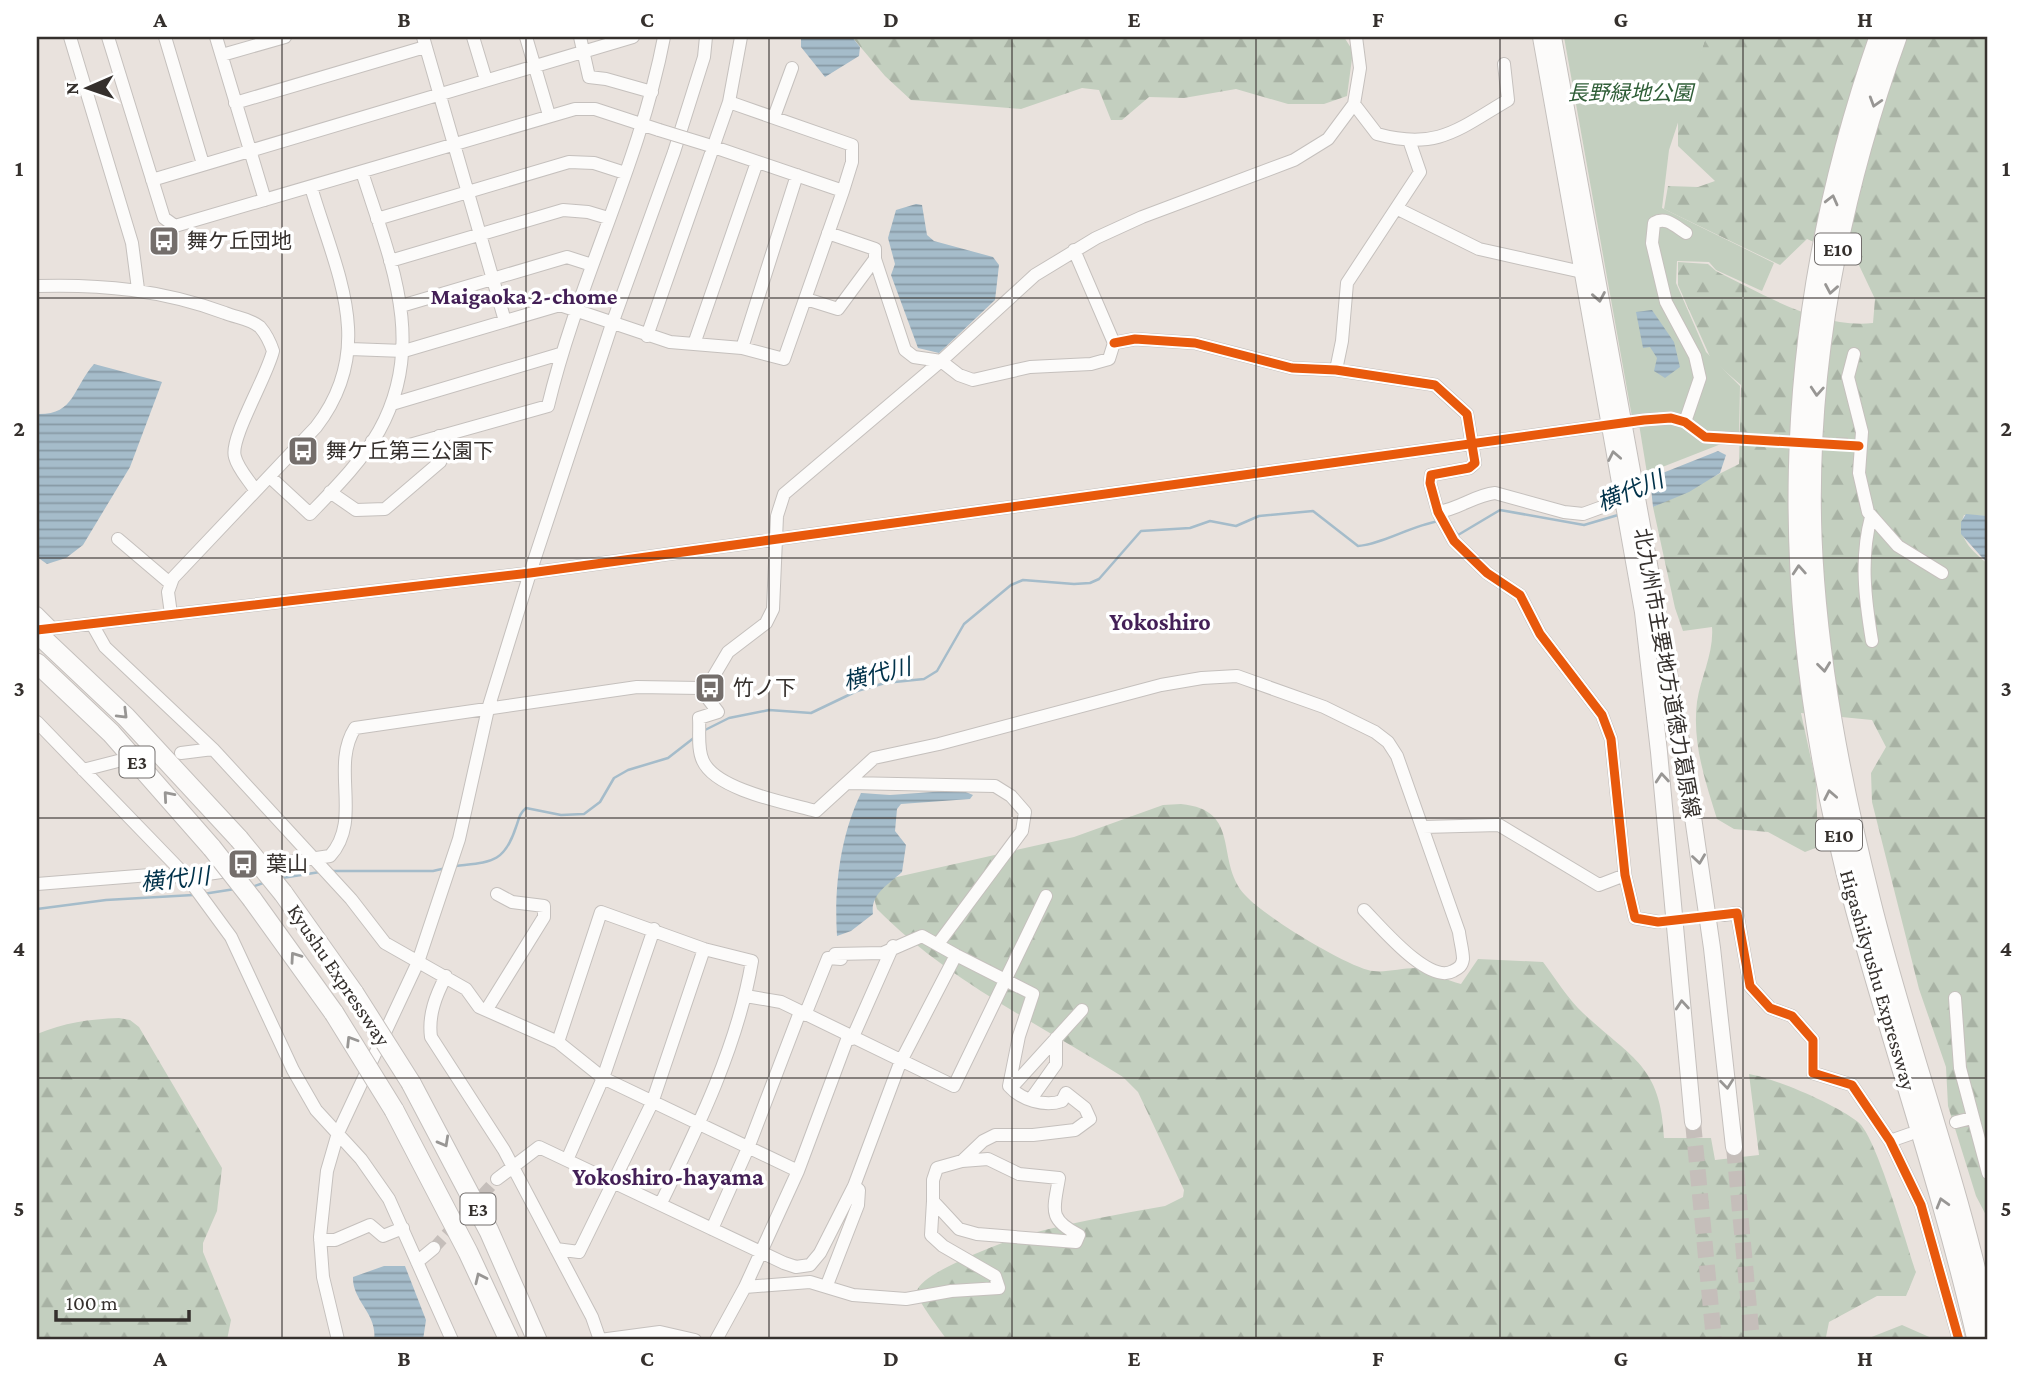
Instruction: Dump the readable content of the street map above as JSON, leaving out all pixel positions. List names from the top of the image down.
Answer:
{
  "streets": {
    "highway": [
      "E10",
      "E3",
      "Kyushu Expressway",
      "Higashikyushu Expressway"
    ],
    "main road": ["北九州市主要地方道徳力葛原線"]
  },
  "districts": ["Maigaoka 2-chome", "Yokoshiro", "Yokoshiro-hayama"],
  "water": ["横代川"],
  "parks": ["長野緑地公園"],
  "places": {
    "bus stop": [
      "舞ケ丘団地",
      "舞ケ丘第三公園下",
      "竹ノ下",
      "葉山"
    ]
  },
  "scale_bar": "100 m",
  "north": "left",
  "grid": {
    "columns": [
      "A",
      "B",
      "C",
      "D",
      "E",
      "F",
      "G",
      "H"
    ],
    "rows": [
      "1",
      "2",
      "3",
      "4",
      "5"
    ]
  }
}
